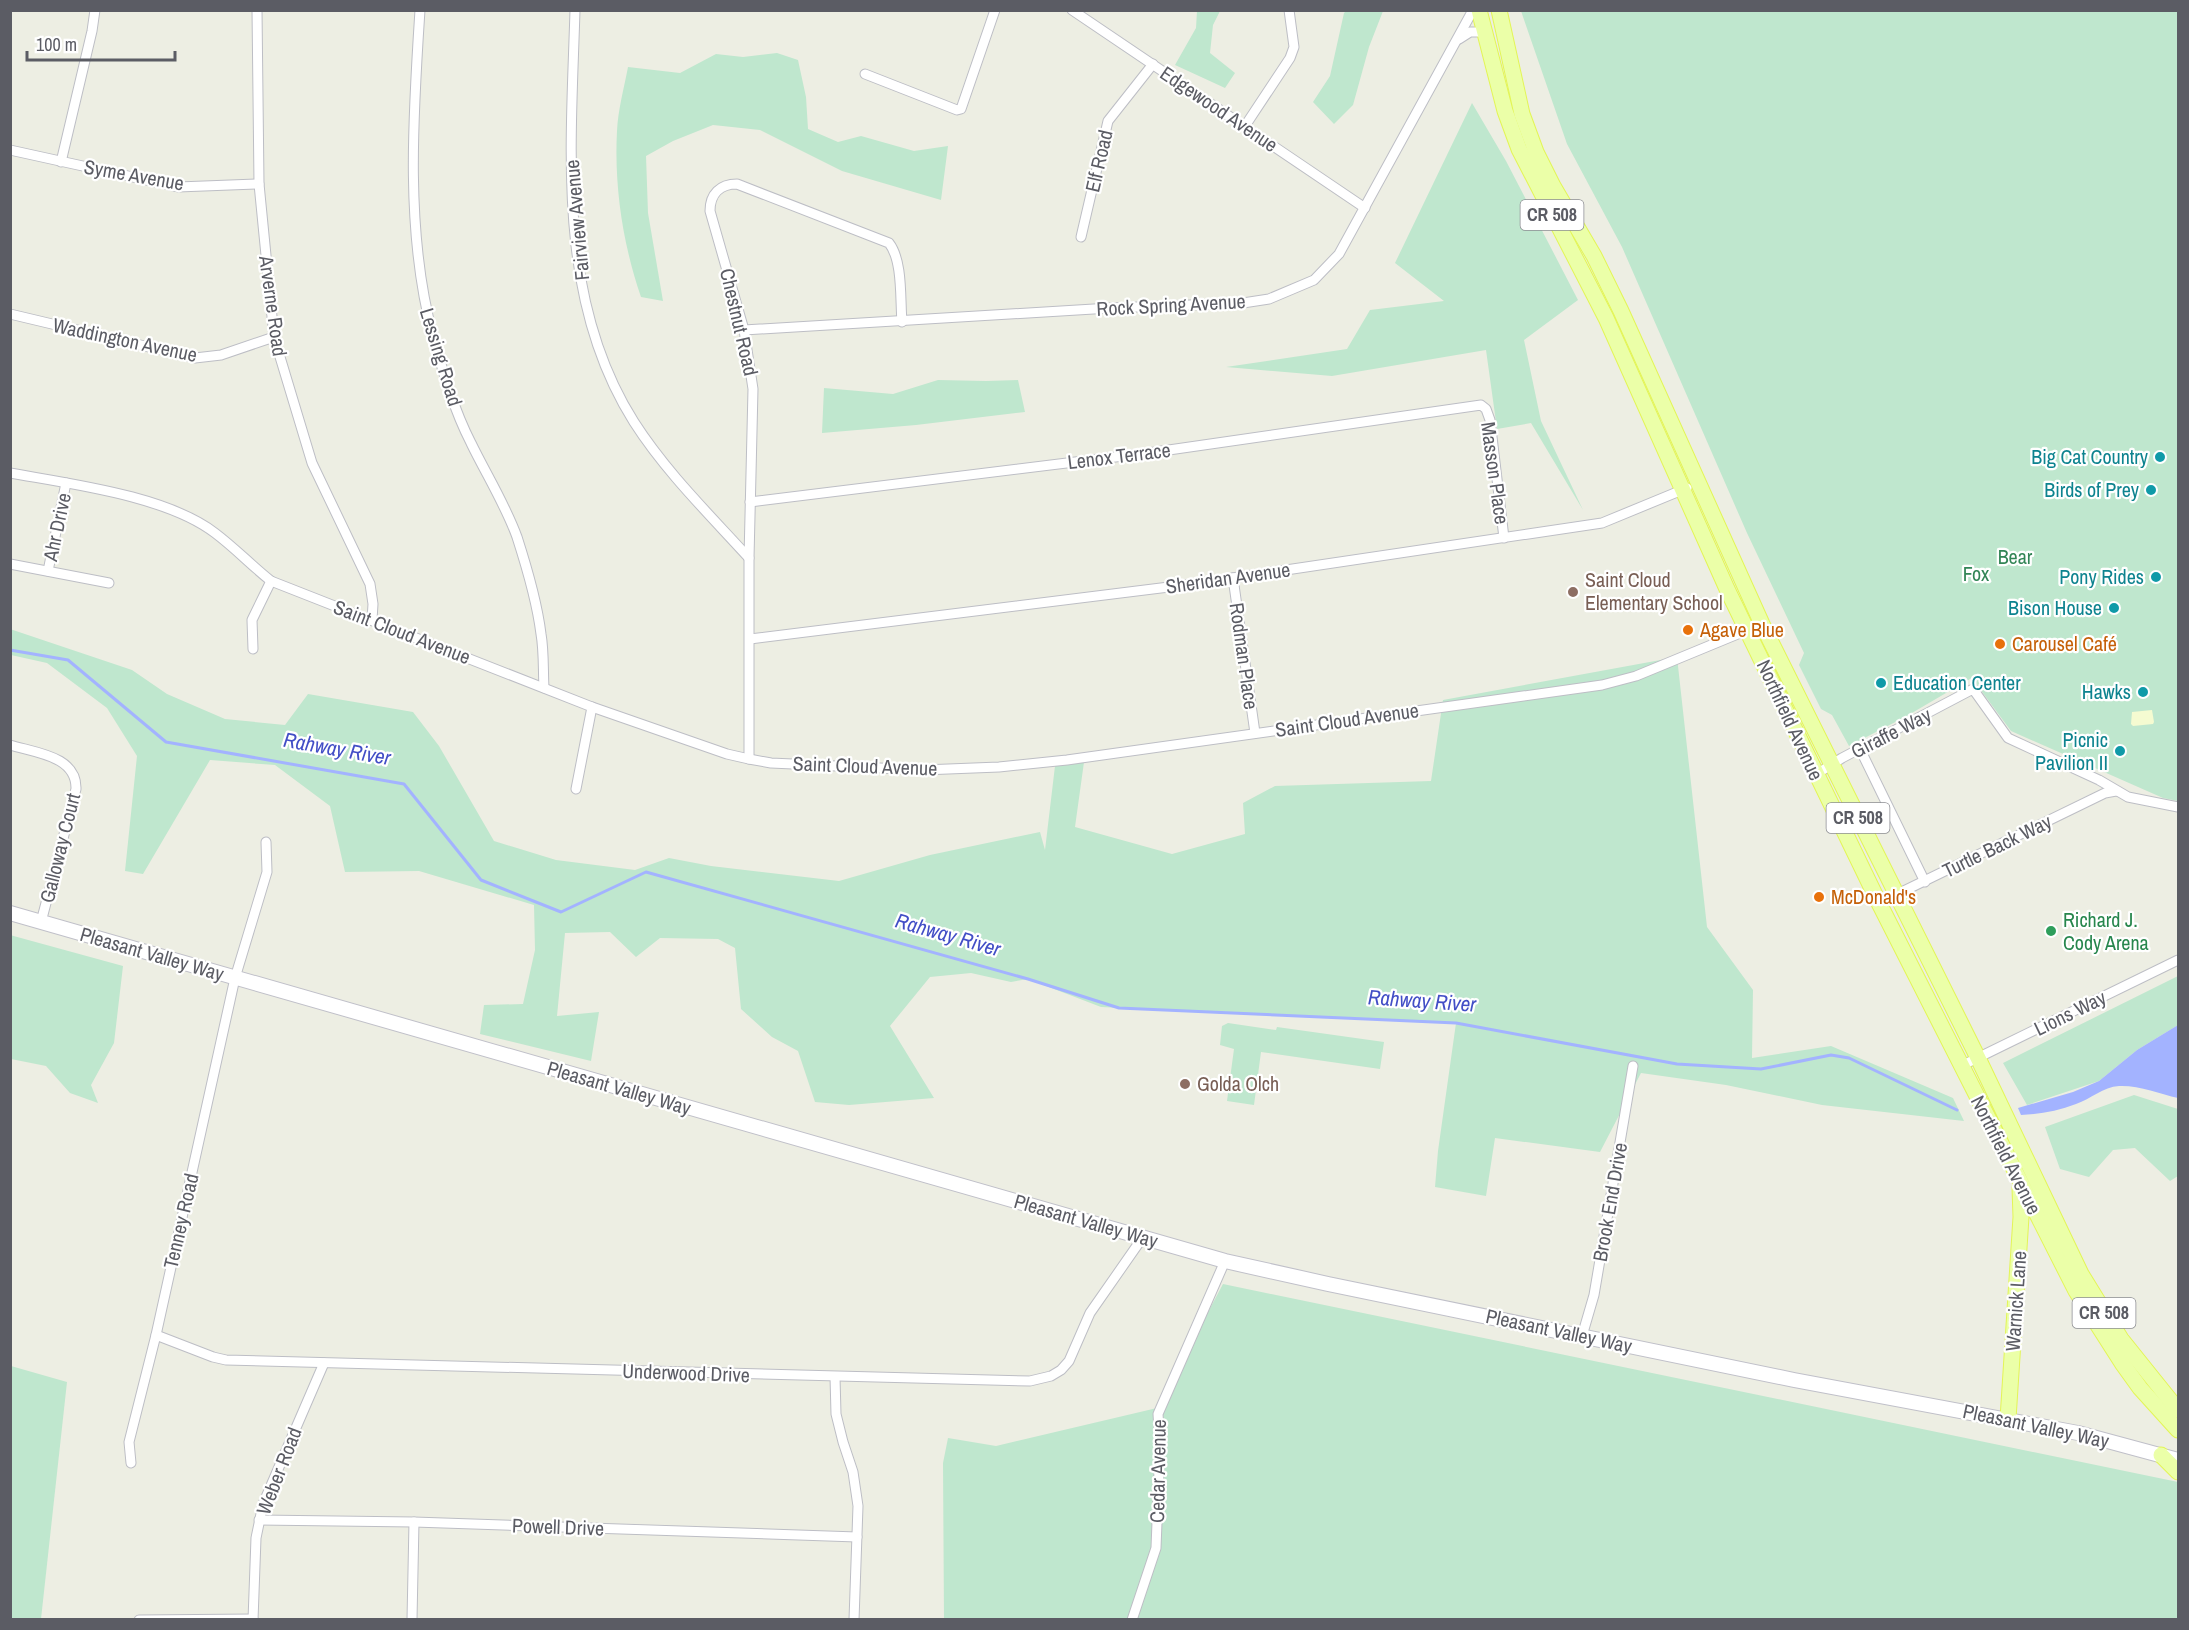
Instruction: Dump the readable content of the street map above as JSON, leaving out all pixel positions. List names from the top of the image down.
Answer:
{
  "streets": {
    "main road": [
      "CR 508",
      "Northfield Avenue",
      "Pleasant Valley Way",
      "Warnick Lane"
    ],
    "street": [
      "Edgewood Avenue",
      "Elf Road",
      "Syme Avenue",
      "Fairview Avenue",
      "Rock Spring Avenue",
      "Arverne Road",
      "Chestnut Road",
      "Waddington Avenue",
      "Lessing Road",
      "Lenox Terrace",
      "Masson Place",
      "Ahr Drive",
      "Sheridan Avenue",
      "Saint Cloud Avenue",
      "Rodman Place",
      "Giraffe Way",
      "Turtle Back Way",
      "Galloway Court",
      "Lions Way",
      "Brook End Drive",
      "Tenney Road",
      "Underwood Drive",
      "Weber Road",
      "Cedar Avenue",
      "Powell Drive"
    ]
  },
  "crossings": [
    ["Edgewood Avenue", "Elf Road"],
    ["Edgewood Avenue", "Rock Spring Avenue"],
    ["Syme Avenue", "Arverne Road"],
    ["Fairview Avenue", "Chestnut Road"],
    ["Rock Spring Avenue", "Chestnut Road"],
    ["Arverne Road", "Waddington Avenue"],
    ["Arverne Road", "Saint Cloud Avenue"],
    ["Chestnut Road", "Lenox Terrace"],
    ["Chestnut Road", "Sheridan Avenue"],
    ["Chestnut Road", "Saint Cloud Avenue"],
    ["Lessing Road", "Saint Cloud Avenue"],
    ["Lenox Terrace", "Masson Place"],
    ["Masson Place", "Sheridan Avenue"],
    ["Ahr Drive", "Saint Cloud Avenue"],
    ["Sheridan Avenue", "Rodman Place"],
    ["Sheridan Avenue", "Northfield Avenue"],
    ["Saint Cloud Avenue", "Rodman Place"],
    ["Saint Cloud Avenue", "Northfield Avenue"],
    ["Northfield Avenue", "Giraffe Way"],
    ["Northfield Avenue", "Turtle Back Way"],
    ["Northfield Avenue", "Lions Way"],
    ["Northfield Avenue", "Warnick Lane"],
    ["Giraffe Way", "Turtle Back Way"],
    ["Galloway Court", "Pleasant Valley Way"],
    ["Pleasant Valley Way", "Brook End Drive"],
    ["Pleasant Valley Way", "Tenney Road"],
    ["Pleasant Valley Way", "Warnick Lane"],
    ["Pleasant Valley Way", "Underwood Drive"],
    ["Pleasant Valley Way", "Cedar Avenue"],
    ["Tenney Road", "Underwood Drive"],
    ["Underwood Drive", "Weber Road"],
    ["Weber Road", "Powell Drive"]
  ],
  "water": ["Rahway River"],
  "parks": ["Bear", "Fox"],
  "places": [
    "Big Cat Country",
    "Birds of Prey",
    "Pony Rides",
    "Saint Cloud Elementary School",
    "Bison House",
    "Agave Blue",
    "Carousel Café",
    "Education Center",
    "Hawks",
    "Picnic Pavilion II",
    "McDonald's",
    "Richard J. Cody Arena",
    "Golda Olch"
  ],
  "scale_bar": "100 m"
}
